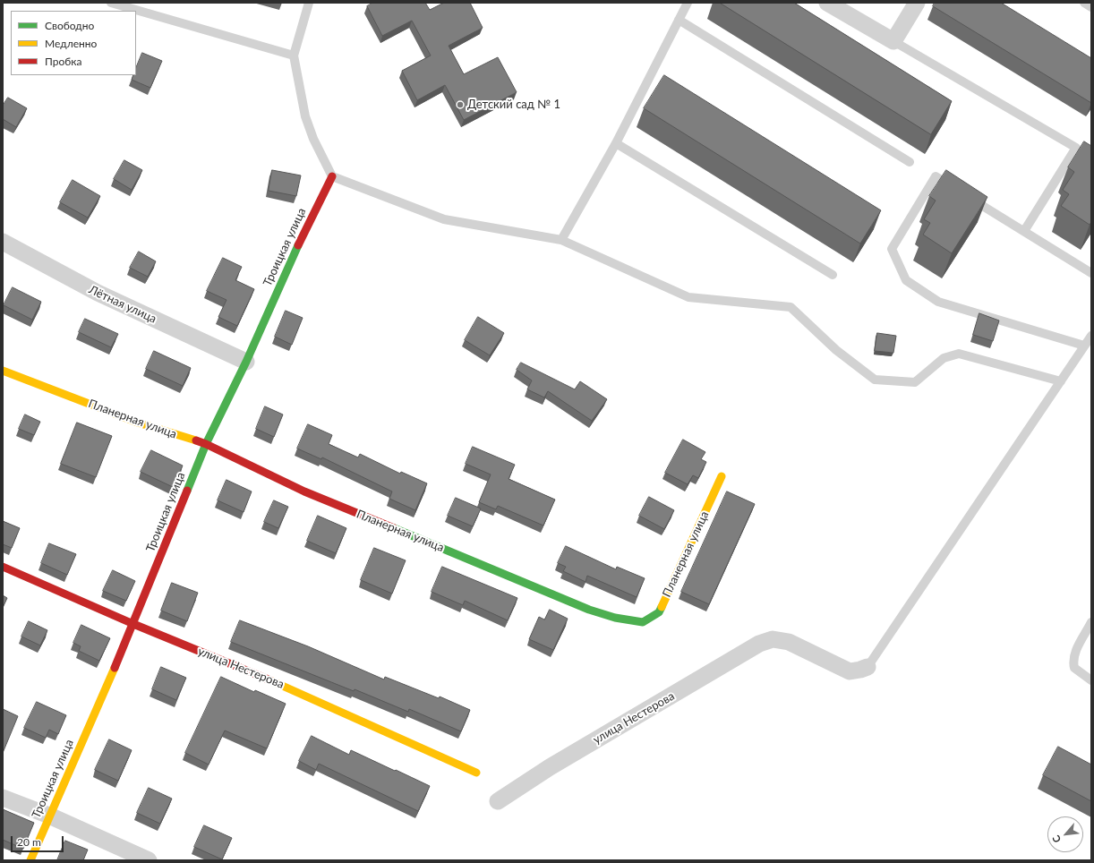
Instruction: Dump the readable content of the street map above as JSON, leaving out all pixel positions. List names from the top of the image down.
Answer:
{
  "streets": {
    "street": [
      "Троицкая улица",
      "Лётная улица",
      "Планерная улица",
      "улица Нестерова"
    ]
  },
  "crossings": [
    ["Троицкая улица", "Лётная улица"],
    ["Троицкая улица", "Планерная улица"],
    ["Троицкая улица", "улица Нестерова"]
  ],
  "places": ["Детский сад № 1"],
  "legend": ["Свободно", "Медленно", "Пробка"],
  "scale_bar": "20 m",
  "north": "bottom left"
}
